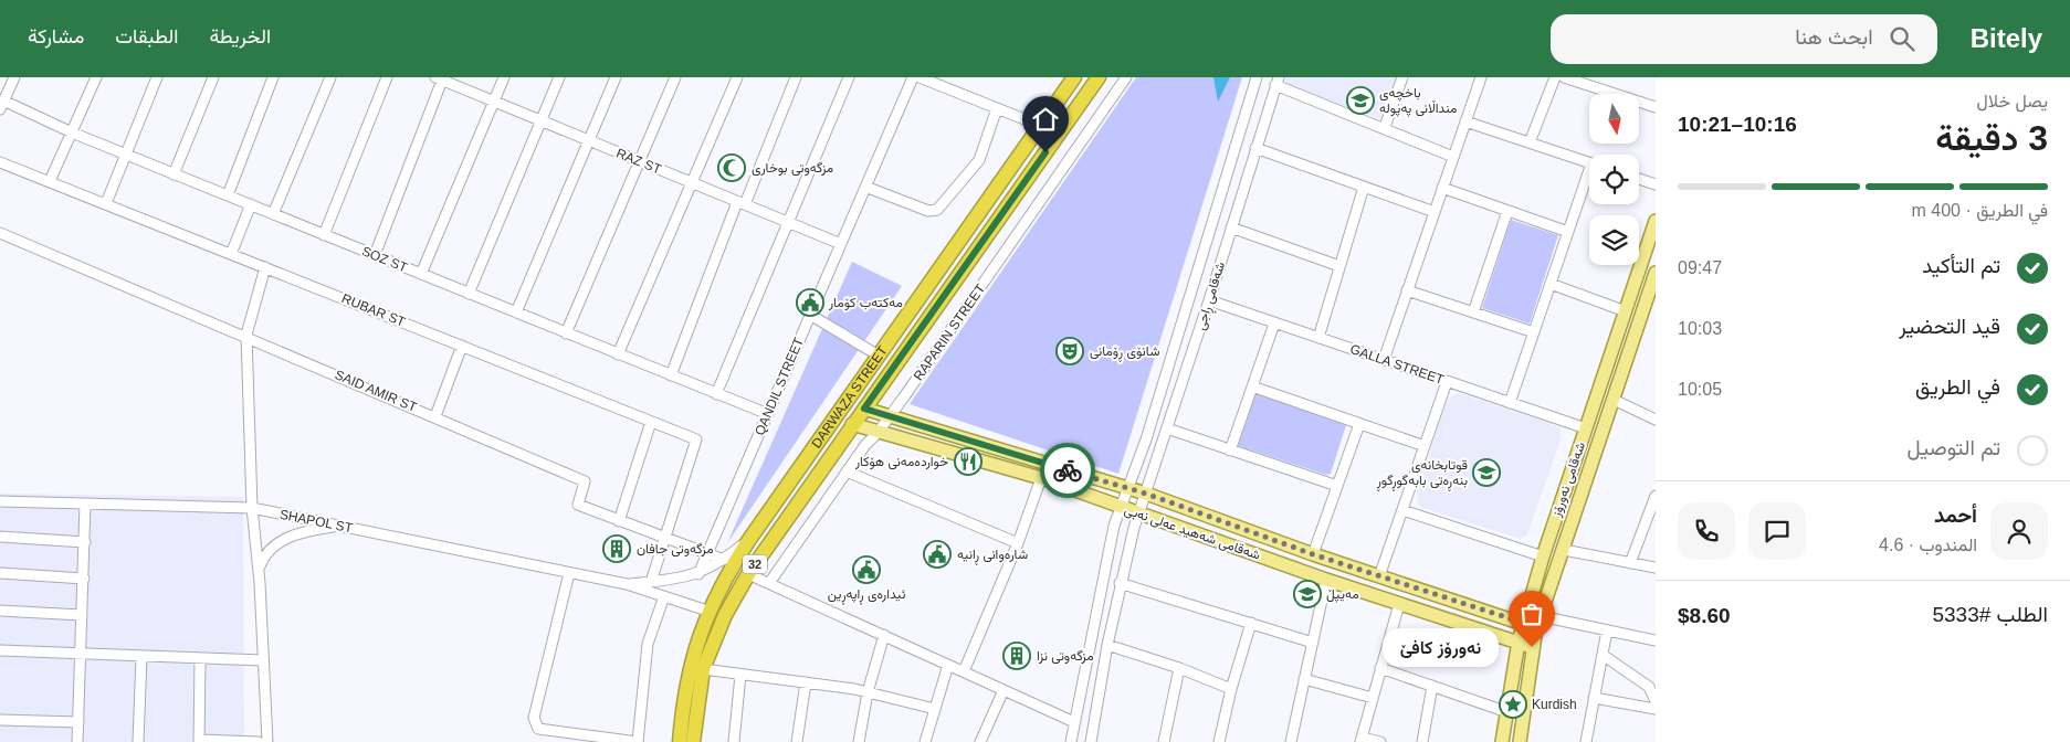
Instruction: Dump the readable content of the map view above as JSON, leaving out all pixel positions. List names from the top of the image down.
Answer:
{
  "streets": {
    "highway": ["DARWAZA STREET", "32"],
    "main road": ["شەقامی نەورۆز", "شەقامی شەهید عەلی نەبی"],
    "street": [
      "RAZ ST",
      "SOZ ST",
      "شەقامی ڕاجی",
      "RUBAR ST",
      "RAPARIN STREET",
      "GALLA STREET",
      "QANDIL STREET",
      "SAID AMIR ST",
      "SHAPOL ST"
    ]
  },
  "crossings": [
    ["RAZ ST", "QANDIL STREET"],
    ["SOZ ST", "QANDIL STREET"],
    ["شەقامی ڕاجی", "GALLA STREET"],
    ["شەقامی ڕاجی", "شەقامی شەهید عەلی نەبی"],
    ["RUBAR ST", "SAID AMIR ST"],
    ["RAPARIN STREET", "شەقامی شەهید عەلی نەبی"],
    ["GALLA STREET", "شەقامی نەورۆز"],
    ["QANDIL STREET", "SAID AMIR ST"],
    ["شەقامی نەورۆز", "شەقامی شەهید عەلی نەبی"],
    ["شەقامی شەهید عەلی نەبی", "32"]
  ],
  "places": {
    "school or university": ["باخچەی منداڵانی پەپولە", "قوتابخانەی بنەڕەتی بابەگوڕگوڕ", "مەیپڵ"],
    "mosque": ["مزگەوتی بوخاری"],
    "public building": ["مەکتەب کۆمار", "شارەوانی ڕانیە", "ئیدارەی ڕاپەڕین"],
    "theatre": ["شانۆی ڕۆمانی"],
    "restaurant": ["خواردەمەنی هۆکار"],
    "building": ["مزگەوتی جافان", "مزگەوتی نزا"],
    "other": ["نەورۆز کافێ"],
    "place": ["Kurdish"]
  },
  "north": "bottom",
  "page": {
    "header": "Bitely",
    "search": "ابحث هنا",
    "nav": ["الخريطة", "الطبقات", "مشاركة"],
    "heading": ["3 دقيقة", "يصل خلال", "10:16–10:21"],
    "panel": [
      "أحمد",
      "المندوب · 4.6",
      "الطلب #5333",
      "$8.60"
    ],
    "bar": "في الطريق · 400 m",
    "list": [
      ["تم التأكيد", "09:47"],
      ["قيد التحضير", "10:03"],
      ["في الطريق", "10:05"],
      "تم التوصيل"
    ],
    "bubble": "نەورۆز کافێ"
  }
}
